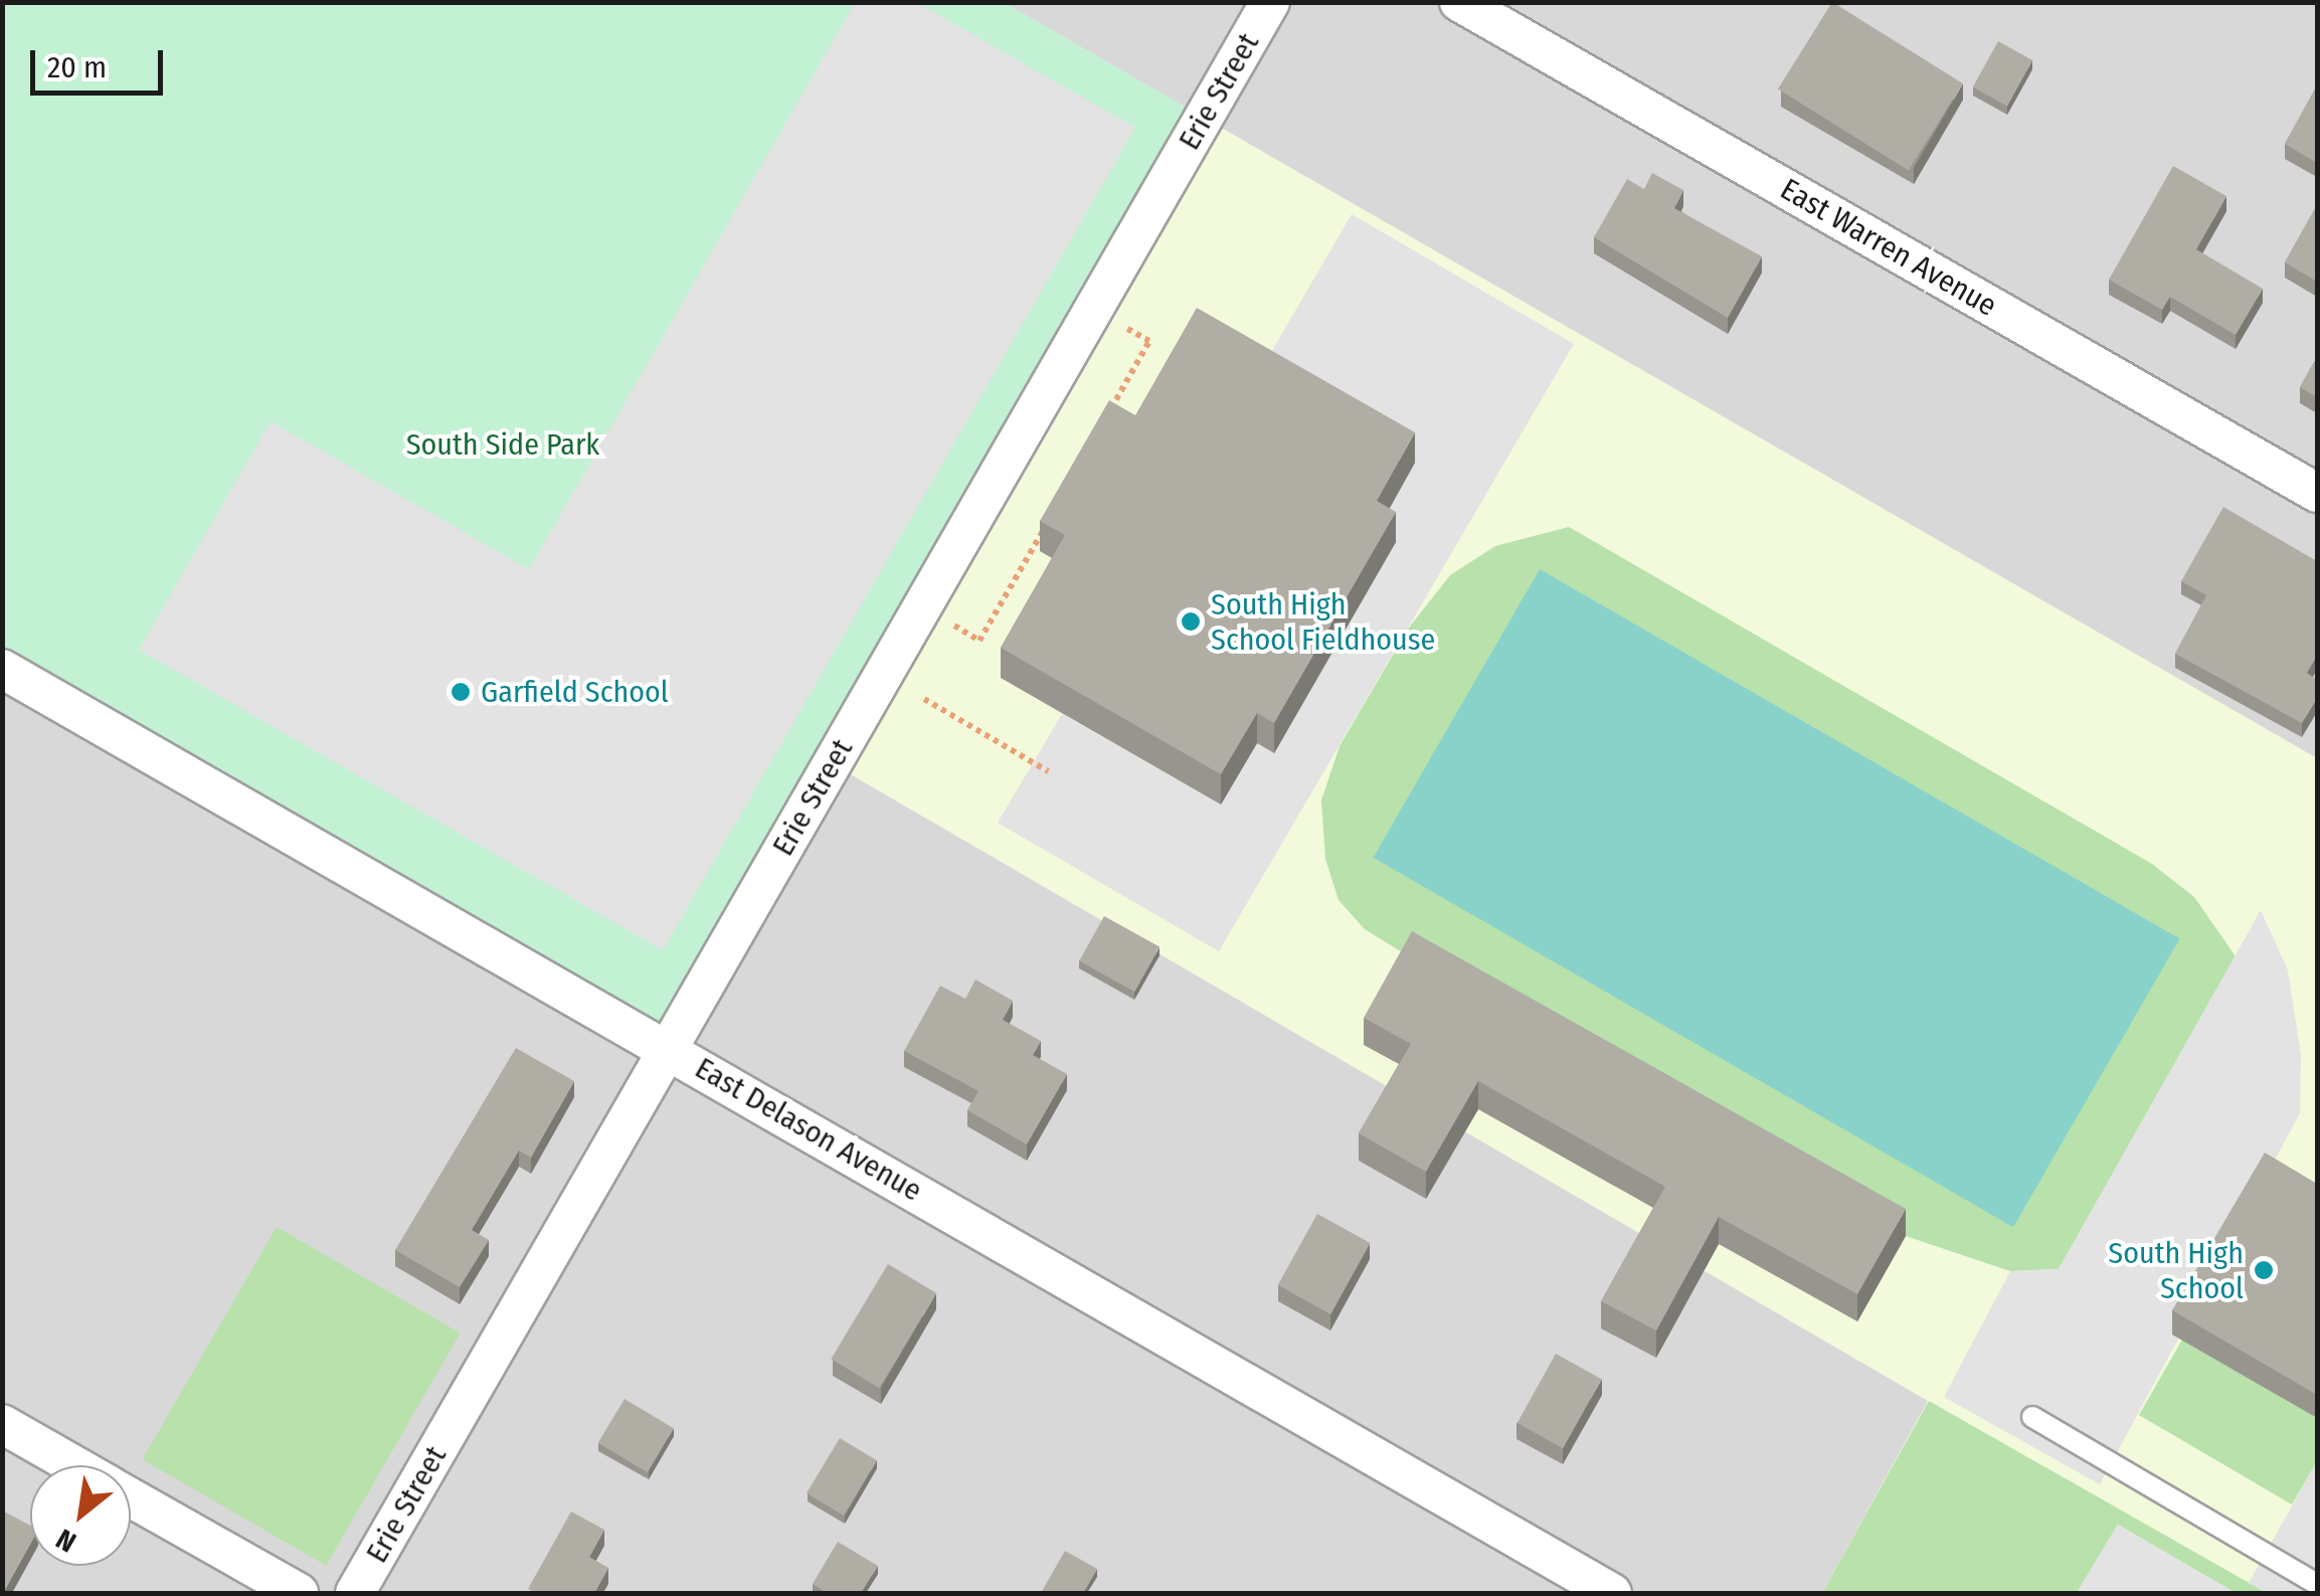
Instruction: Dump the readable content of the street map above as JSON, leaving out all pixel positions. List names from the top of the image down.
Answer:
{
  "streets": {
    "street": ["Erie Street", "East Warren Avenue", "East Delason Avenue"]
  },
  "crossings": [
    ["Erie Street", "East Delason Avenue"]
  ],
  "parks": ["South Side Park"],
  "places": ["South High School Fieldhouse", "Garfield School", "South High School"],
  "scale_bar": "20 m",
  "north": "bottom left"
}
